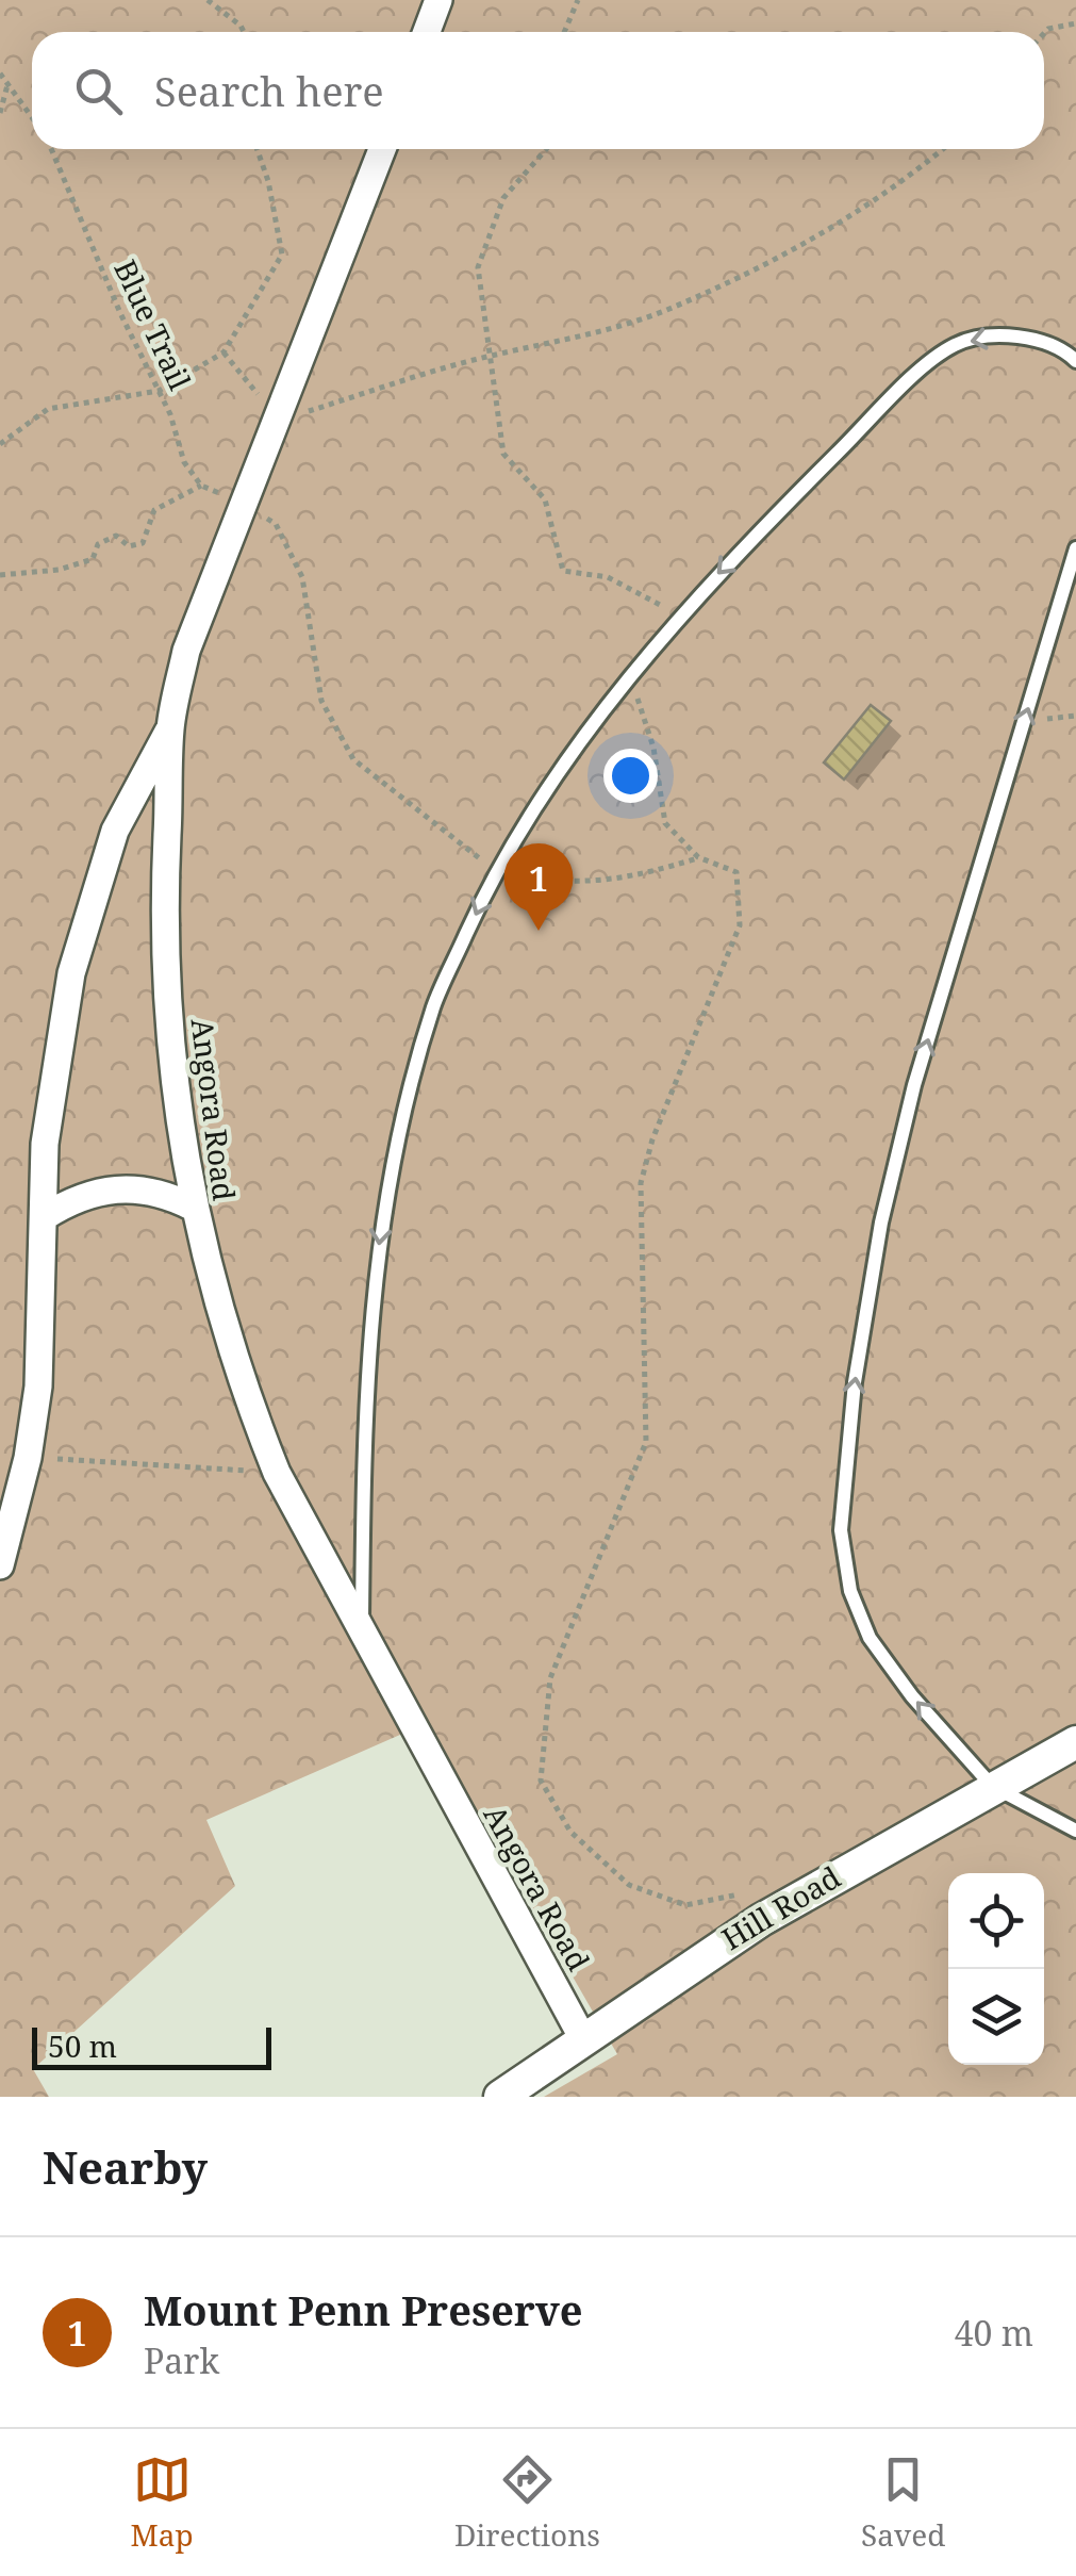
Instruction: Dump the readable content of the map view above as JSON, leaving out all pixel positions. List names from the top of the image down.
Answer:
{
  "streets": {
    "street": ["Angora Road", "Hill Road"],
    "path": ["Blue Trail"]
  },
  "crossings": [
    ["Angora Road", "Hill Road"]
  ],
  "scale_bar": "50 m",
  "page": {
    "search": "Search here",
    "pins": "1",
    "scale": "50 m",
    "heading": "Nearby",
    "list": [
      {
        "mark": "1",
        "name": "Mount Penn Preserve",
        "note": "Park",
        "value": "40 m"
      }
    ],
    "nav": ["Map", "Directions", "Saved"]
  }
}
